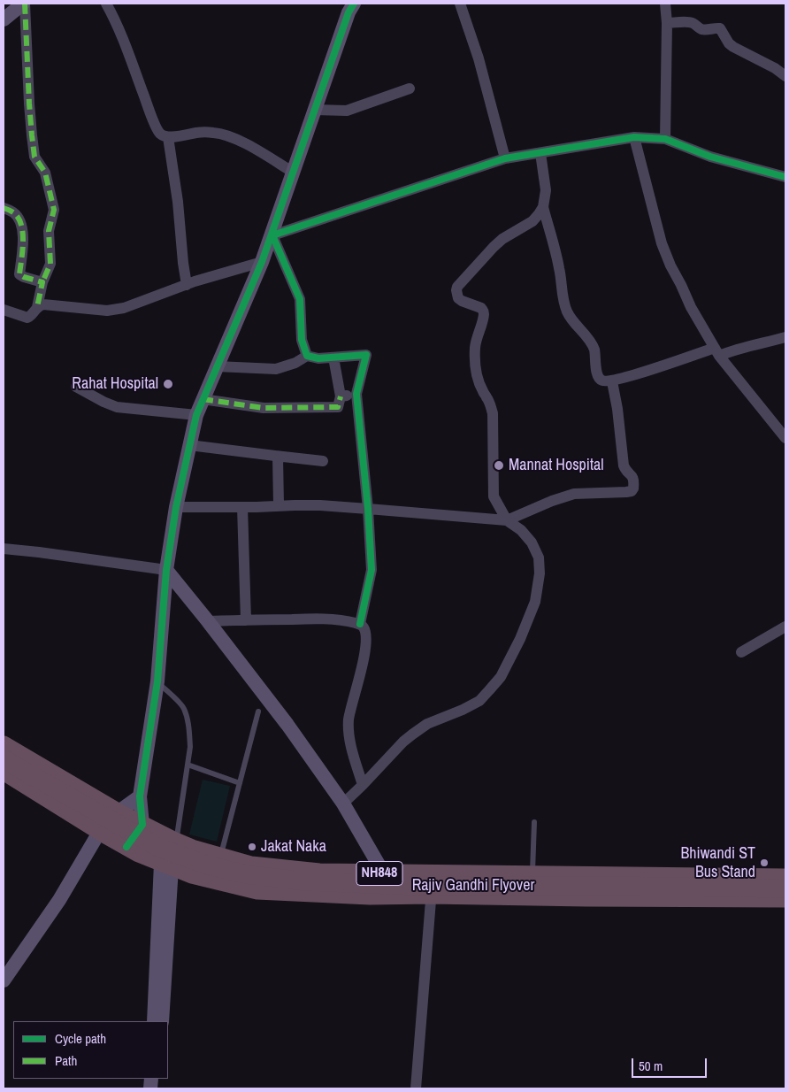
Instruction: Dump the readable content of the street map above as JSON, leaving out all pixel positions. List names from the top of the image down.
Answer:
{
  "streets": {
    "highway": ["NH848", "Rajiv Gandhi Flyover"]
  },
  "places": [
    "Rahat Hospital",
    "Mannat Hospital",
    "Jakat Naka",
    "Bhiwandi ST Bus Stand"
  ],
  "legend": ["Cycle path", "Path"],
  "scale_bar": "50 m"
}
